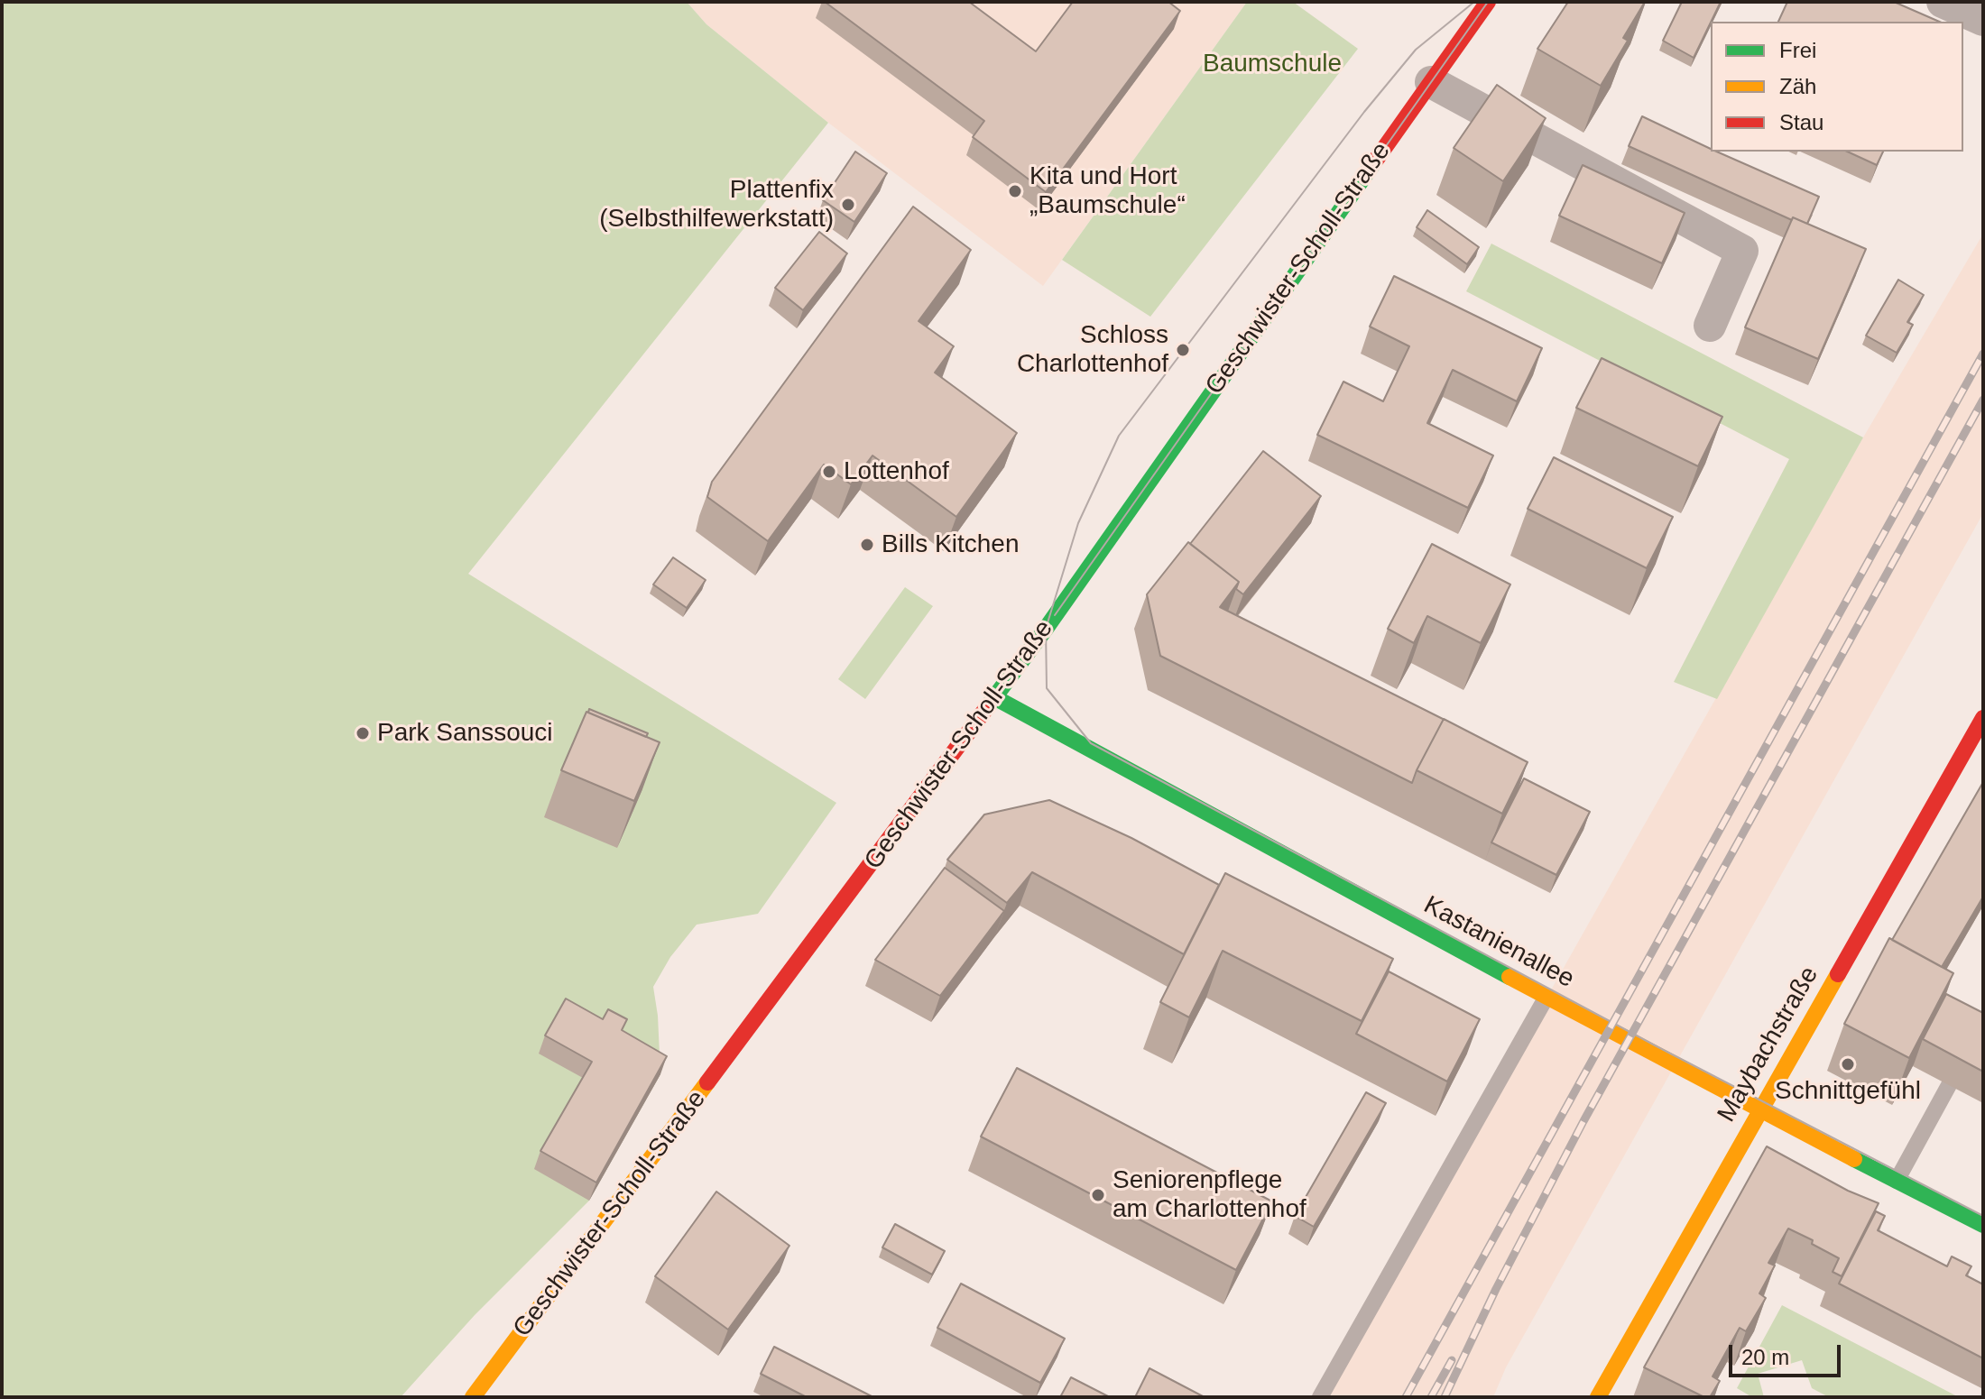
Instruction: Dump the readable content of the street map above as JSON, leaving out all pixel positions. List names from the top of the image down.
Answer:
{
  "streets": {
    "street": ["Geschwister-Scholl-Straße", "Kastanienallee", "Maybachstraße"]
  },
  "crossings": [
    ["Geschwister-Scholl-Straße", "Kastanienallee"],
    ["Kastanienallee", "Maybachstraße"]
  ],
  "parks": ["Baumschule"],
  "places": [
    "Kita und Hort „Baumschule“",
    "Plattenfix (Selbsthilfewerkstatt)",
    "Schloss Charlottenhof",
    "Lottenhof",
    "Bills Kitchen",
    "Park Sanssouci",
    "Schnittgefühl",
    "Seniorenpflege am Charlottenhof"
  ],
  "legend": ["Frei", "Zäh", "Stau"],
  "scale_bar": "20 m"
}
